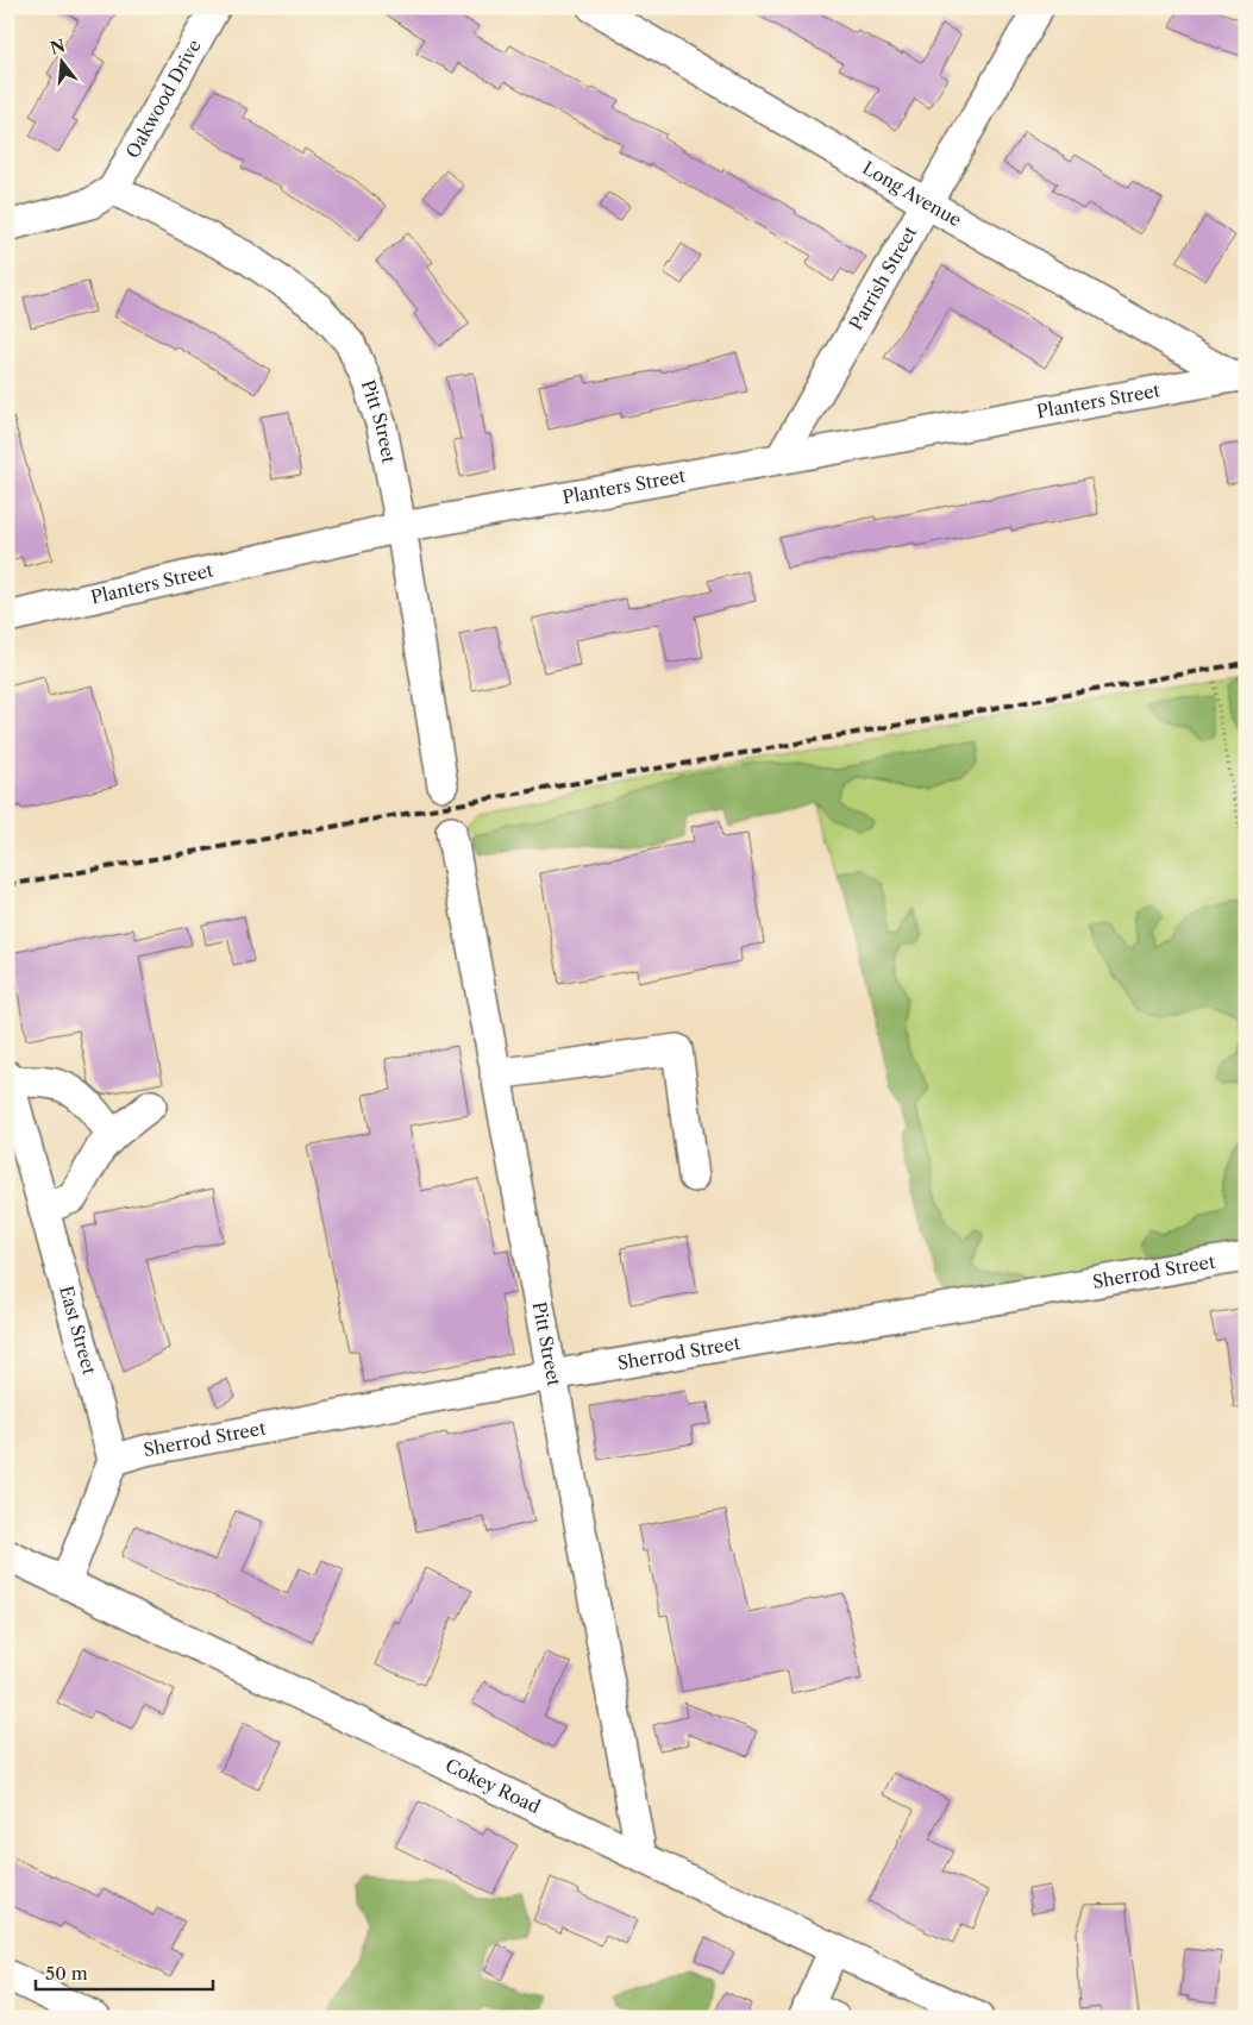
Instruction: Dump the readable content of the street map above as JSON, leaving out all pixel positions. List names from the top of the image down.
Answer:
{
  "streets": {
    "street": [
      "Oakwood Drive",
      "Long Avenue",
      "Parrish Street",
      "Planters Street",
      "Pitt Street",
      "Sherrod Street",
      "East Street",
      "Cokey Road"
    ]
  },
  "crossings": [
    ["Oakwood Drive", "Pitt Street"],
    ["Long Avenue", "Parrish Street"],
    ["Long Avenue", "Planters Street"],
    ["Parrish Street", "Planters Street"],
    ["Planters Street", "Pitt Street"],
    ["Pitt Street", "Sherrod Street"],
    ["Pitt Street", "Cokey Road"],
    ["Sherrod Street", "East Street"]
  ],
  "scale_bar": "50 m",
  "north": "top"
}
